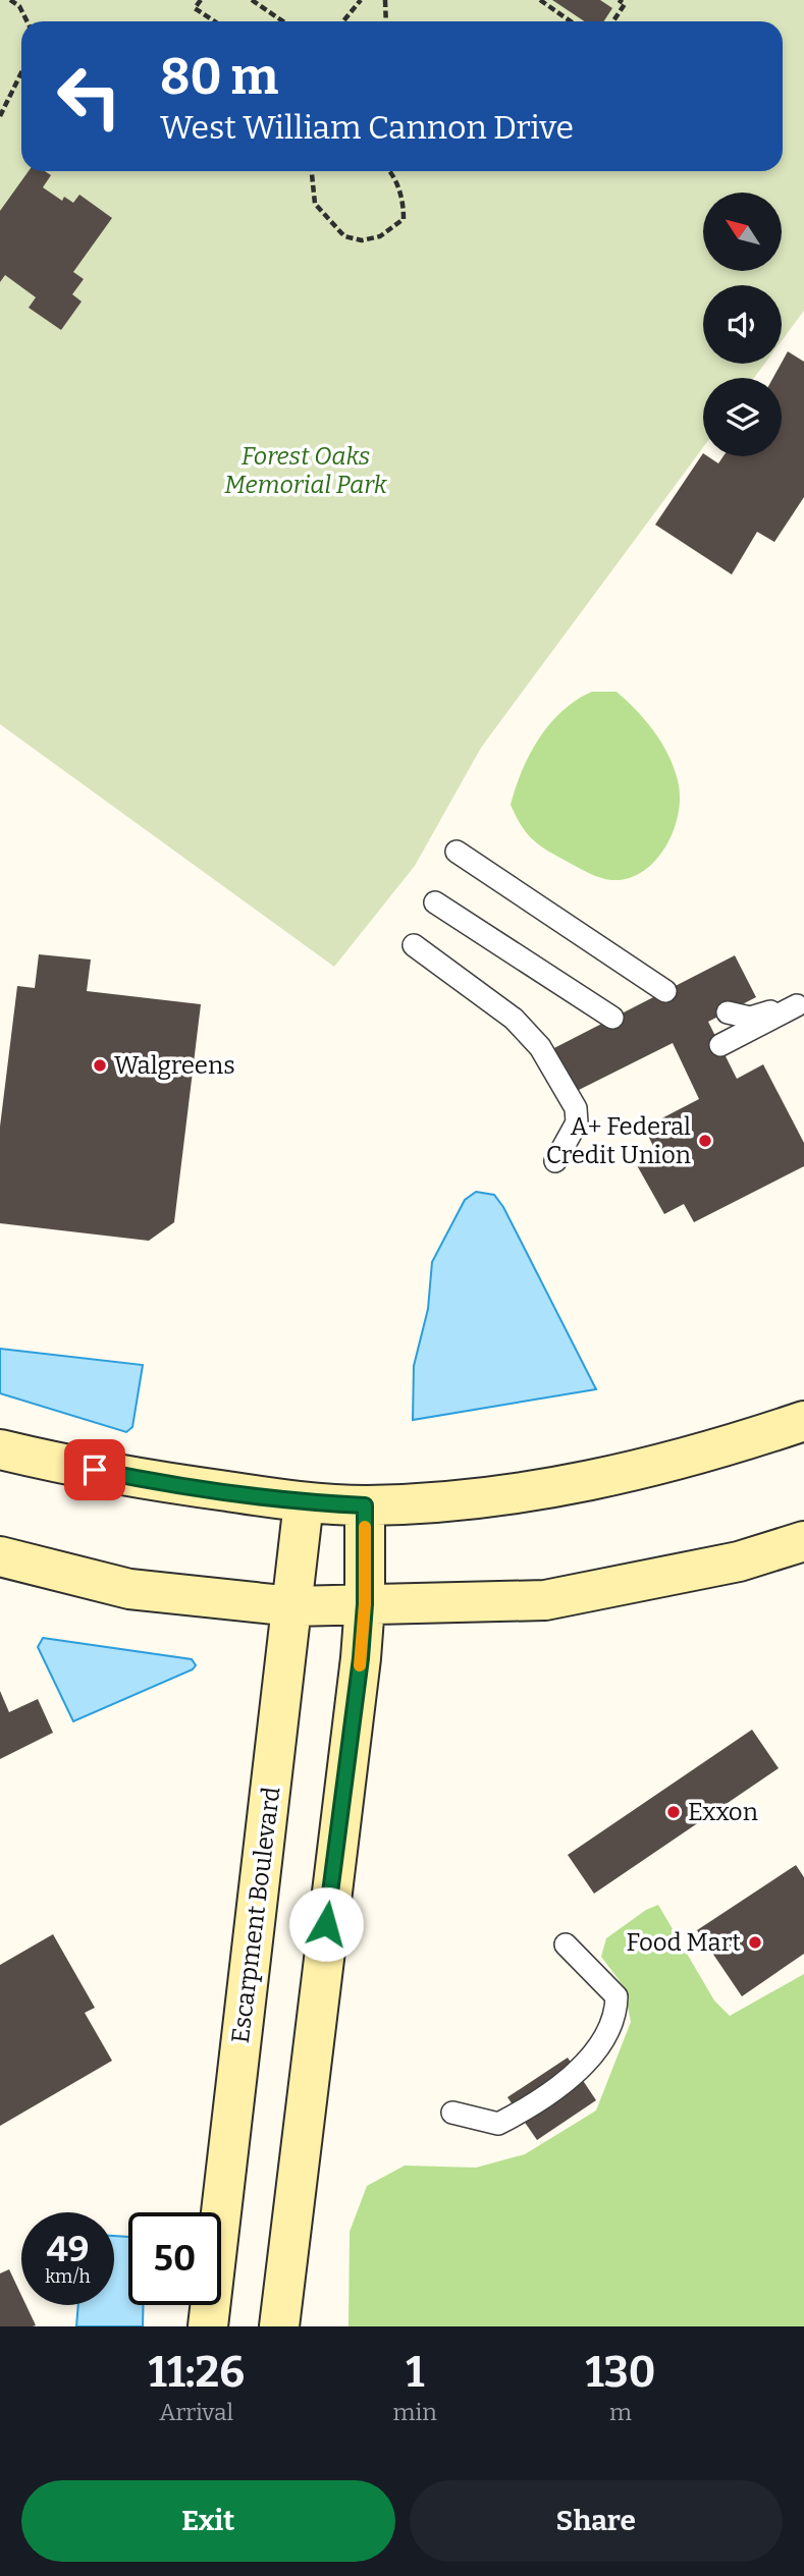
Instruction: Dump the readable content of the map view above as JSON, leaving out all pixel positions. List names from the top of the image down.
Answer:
{
  "streets": {
    "main road": ["Escarpment Boulevard"]
  },
  "parks": ["Forest Oaks Memorial Park"],
  "places": [
    "Walgreens",
    "A+ Federal Credit Union",
    "Exxon",
    "Food Mart"
  ],
  "north": "top left",
  "page": {
    "turn": ["80 m", "West William Cannon Drive"],
    "speed": "49 km/h",
    "limit": "50",
    "eta": [
      "11:26",
      "Arrival",
      "1",
      "min",
      "130",
      "m"
    ],
    "buttons": ["Exit", "Share"]
  }
}
